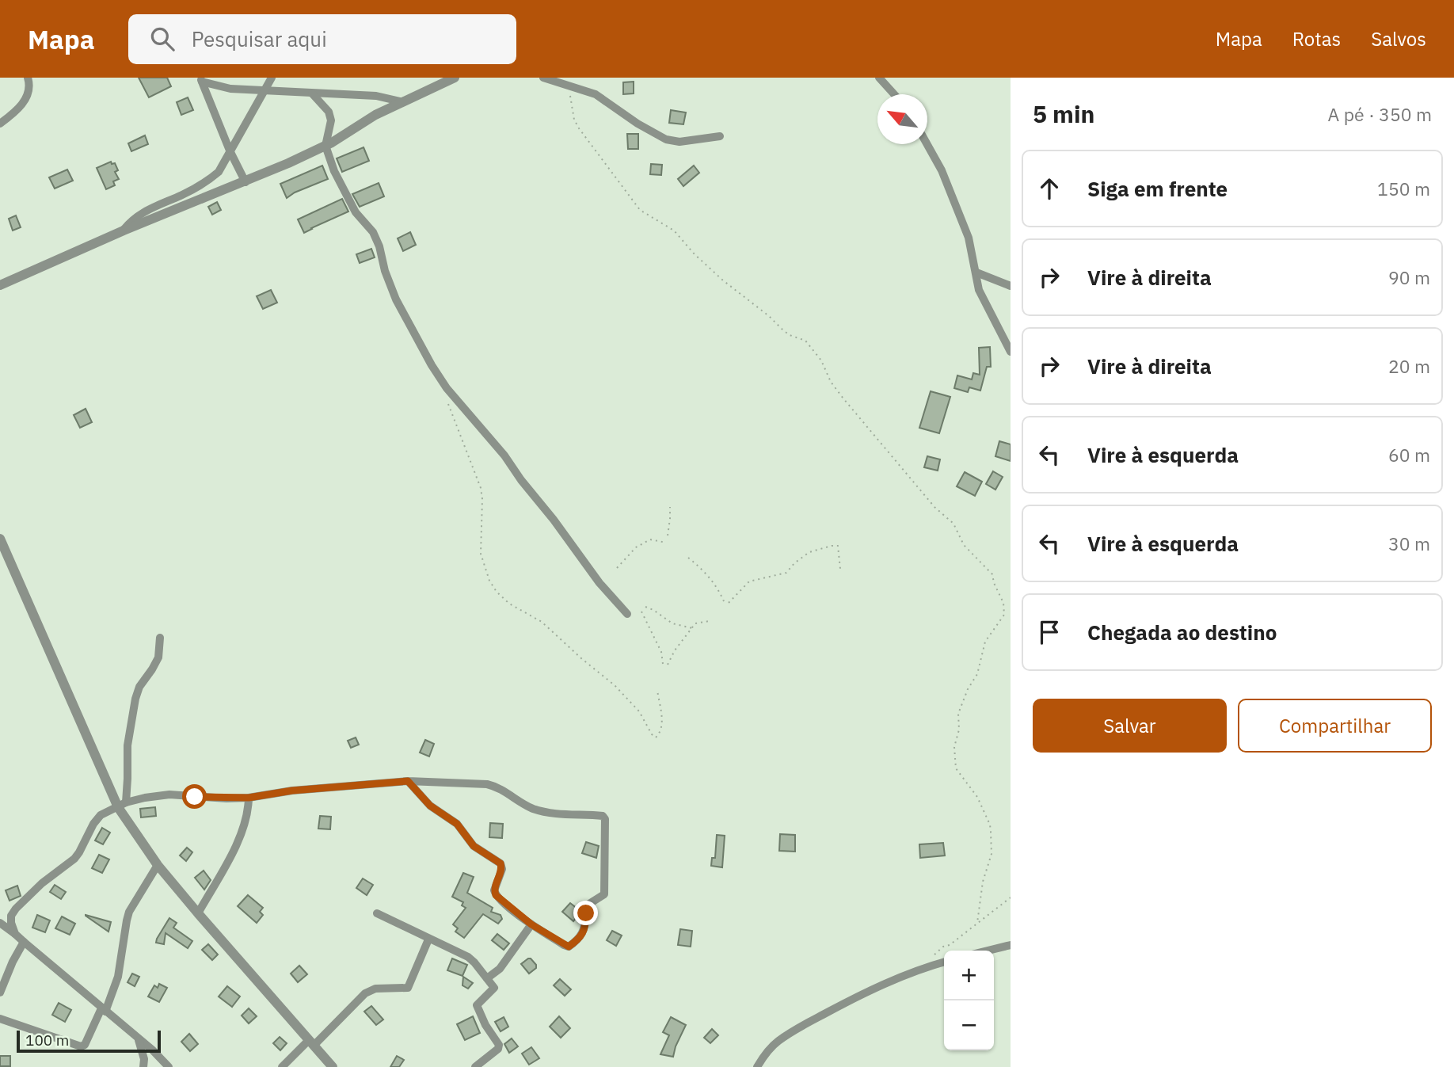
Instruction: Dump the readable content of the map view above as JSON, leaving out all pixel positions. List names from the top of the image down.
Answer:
{
  "scale_bar": "100 m",
  "north": "top left",
  "page": {
    "header": "Mapa",
    "search": "Pesquisar aqui",
    "nav": ["Mapa", "Rotas", "Salvos"],
    "heading": ["5 min", "A pé · 350 m"],
    "list": [
      ["Siga em frente", "150 m"],
      ["Vire à direita", "90 m"],
      ["Vire à direita", "20 m"],
      ["Vire à esquerda", "60 m"],
      ["Vire à esquerda", "30 m"],
      "Chegada ao destino"
    ],
    "buttons": ["Salvar", "Compartilhar"],
    "map_buttons": ["+", "−"],
    "scale": "100 m"
  }
}
